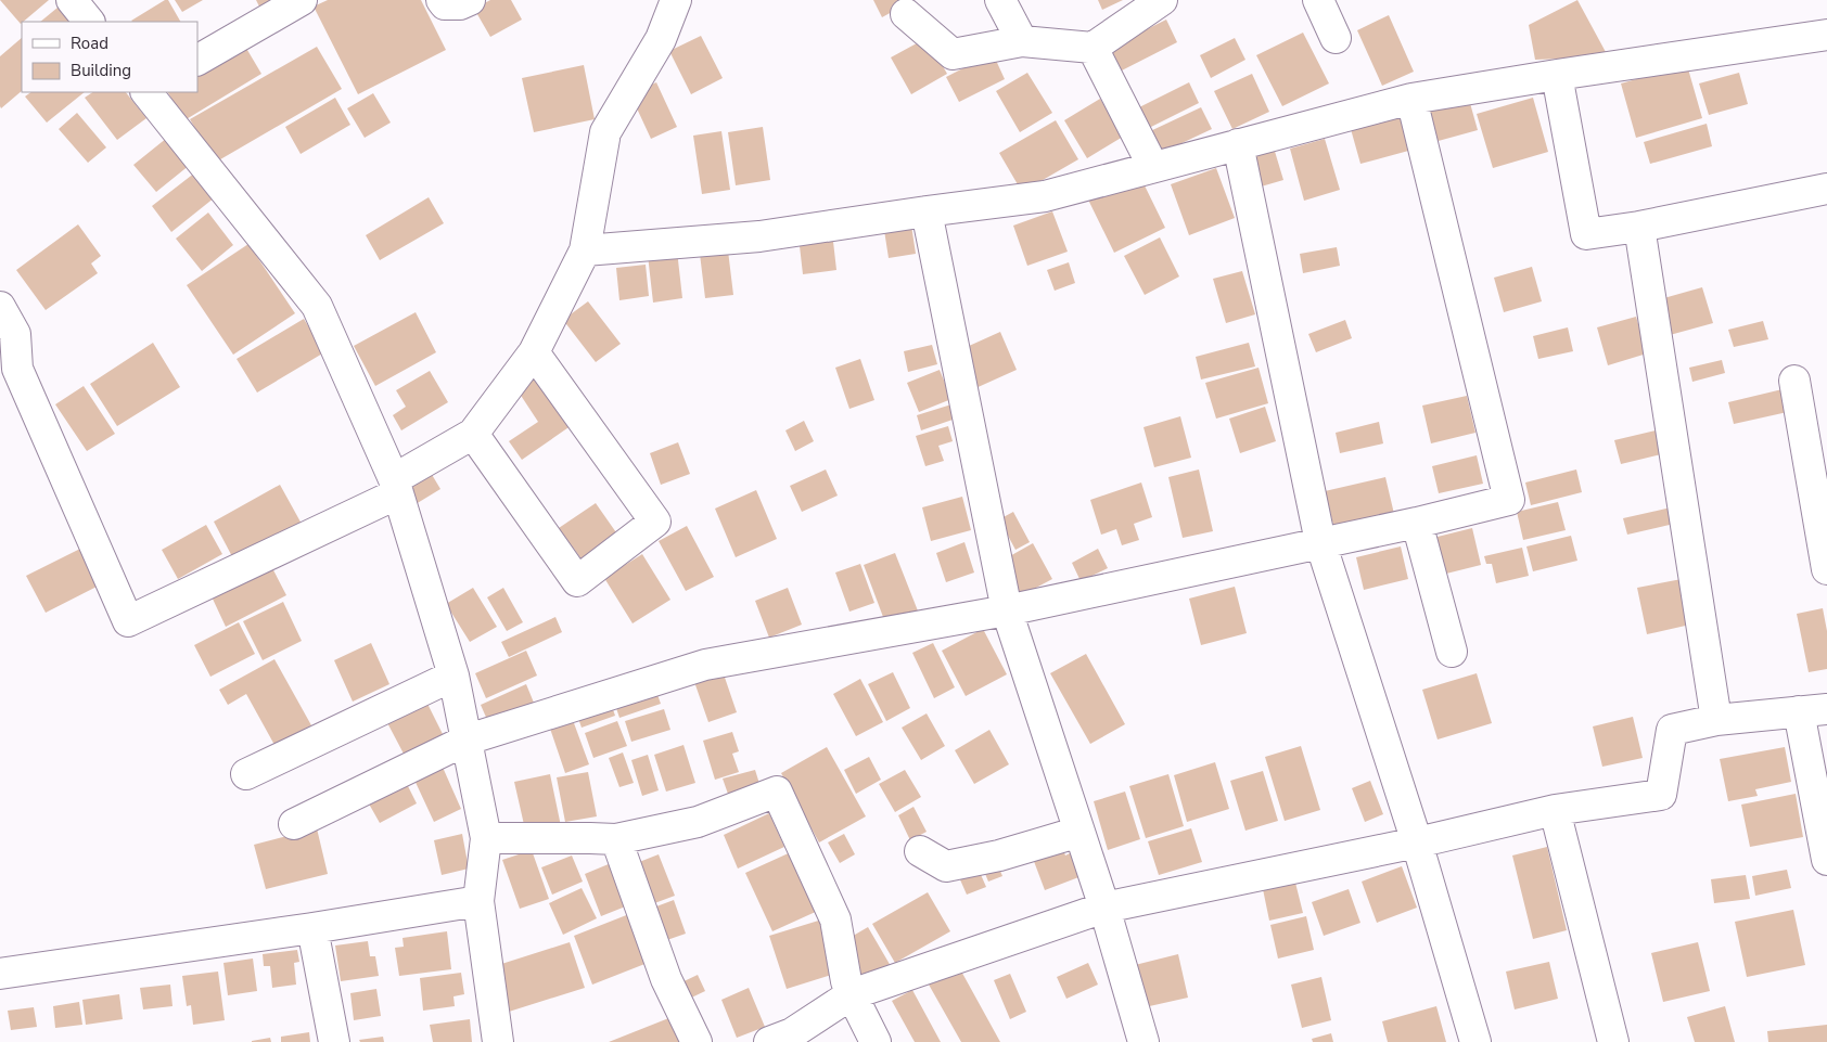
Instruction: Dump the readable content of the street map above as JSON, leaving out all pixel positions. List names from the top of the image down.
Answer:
{
  "legend": ["Road", "Building"]
}
